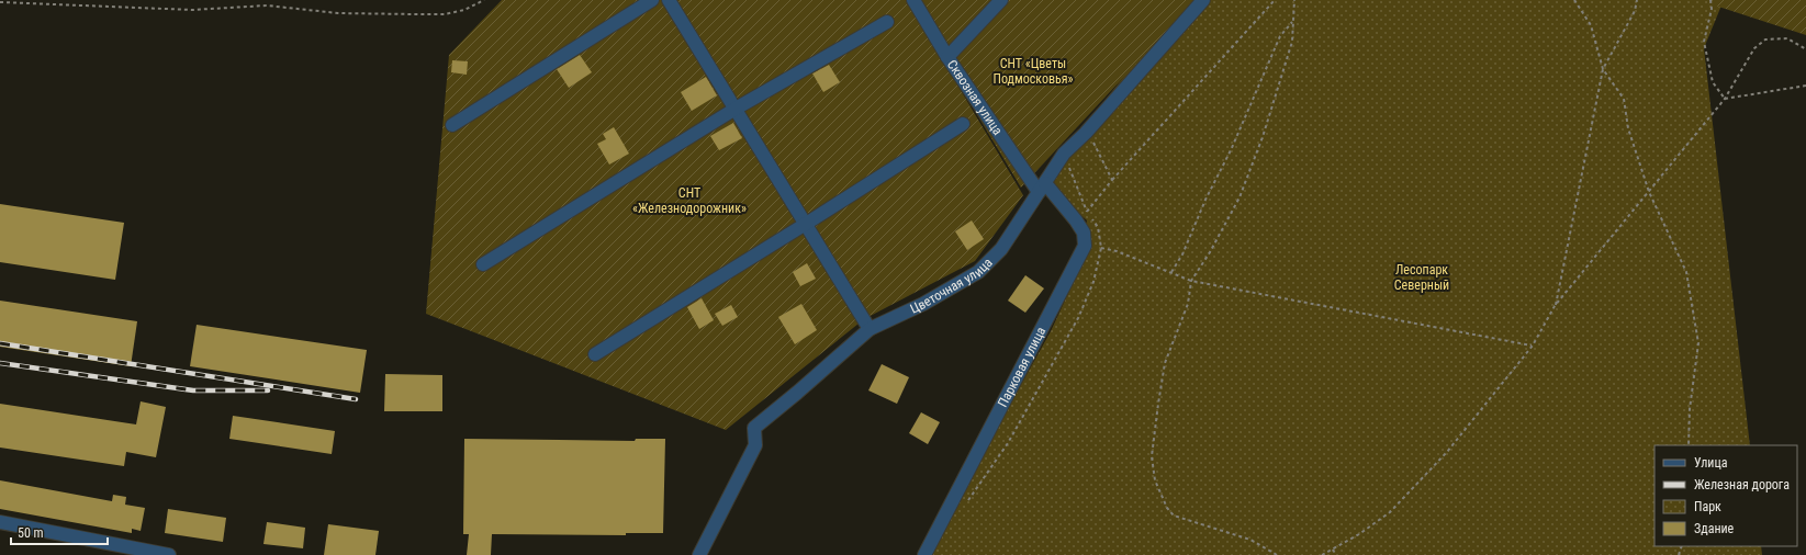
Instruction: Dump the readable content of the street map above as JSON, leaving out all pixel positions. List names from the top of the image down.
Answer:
{
  "streets": {
    "street": ["Сквозная улица", "Цветочная улица", "Парковая улица"]
  },
  "crossings": [
    ["Сквозная улица", "Цветочная улица"],
    ["Сквозная улица", "Парковая улица"],
    ["Цветочная улица", "Парковая улица"]
  ],
  "parks": ["СНТ «Цветы Подмосковья»", "СНТ «Железнодорожник»", "Лесопарк Северный"],
  "legend": [
    "Улица",
    "Железная дорога",
    "Парк",
    "Здание"
  ],
  "scale_bar": "50 m"
}
